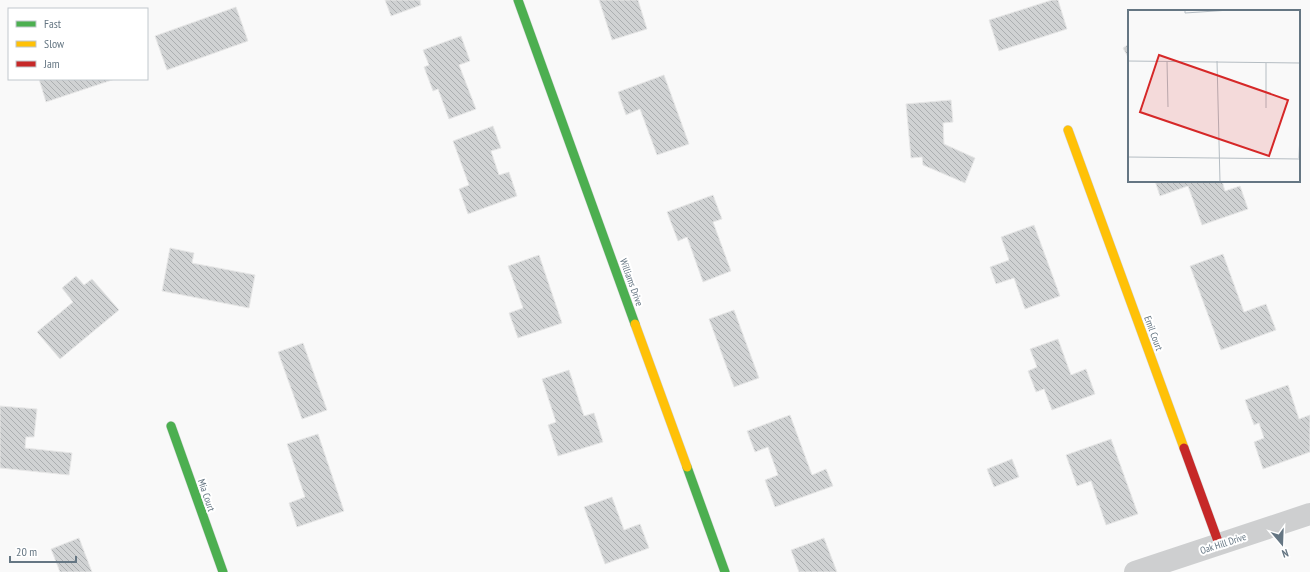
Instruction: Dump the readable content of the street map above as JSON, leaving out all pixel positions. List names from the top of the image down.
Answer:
{
  "streets": {
    "street": [
      "Williams Drive",
      "Emil Court",
      "Mia Court",
      "Oak Hill Drive"
    ]
  },
  "crossings": [
    ["Emil Court", "Oak Hill Drive"]
  ],
  "legend": ["Fast", "Slow", "Jam"],
  "scale_bar": "20 m",
  "north": "bottom"
}
